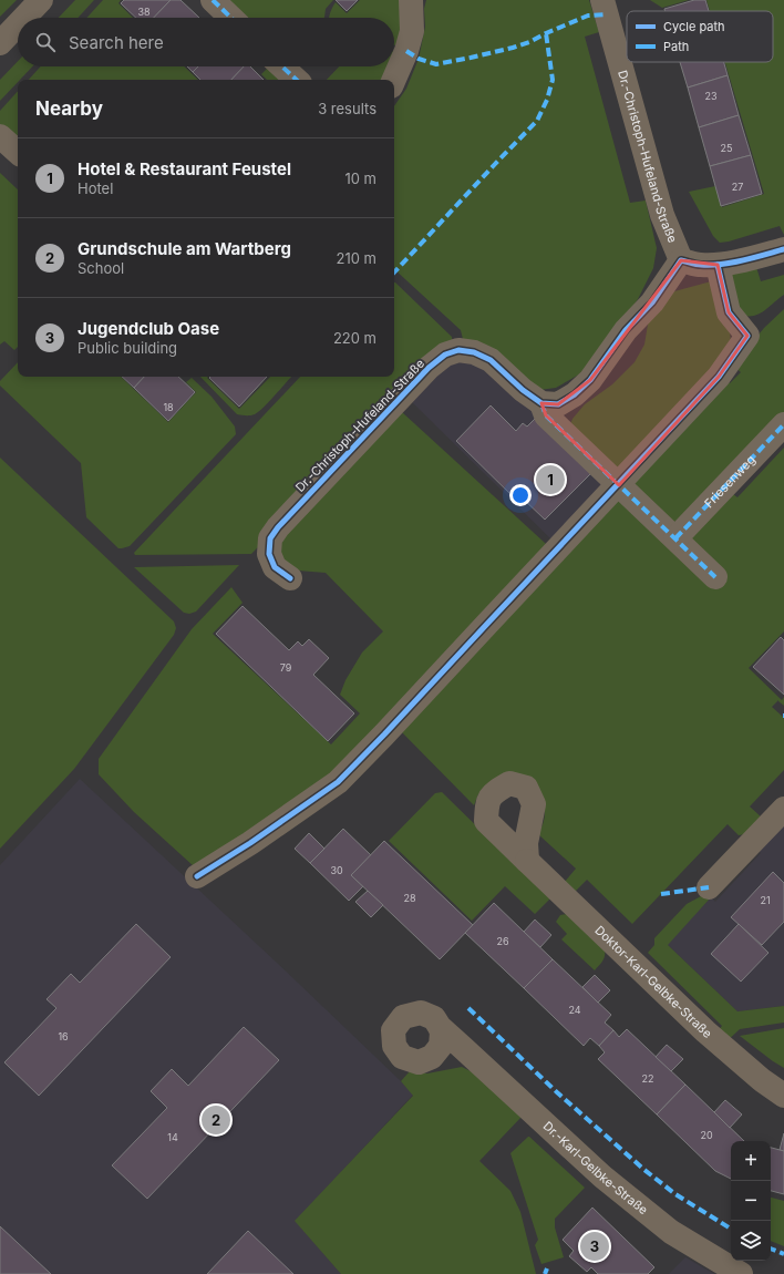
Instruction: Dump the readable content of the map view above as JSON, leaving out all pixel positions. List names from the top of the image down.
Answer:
{
  "streets": {
    "street": [
      "Dr.-Christoph-Hufeland-Straße",
      "Friesenweg",
      "Doktor-Karl-Gelbke-Straße",
      "Dr.-Karl-Gelbke-Straße"
    ]
  },
  "crossings": [
    ["Dr.-Christoph-Hufeland-Straße", "Friesenweg"]
  ],
  "house_numbers": [
    "38",
    "23",
    "25",
    "27",
    "18",
    "79",
    "30",
    "28",
    "21",
    "26",
    "24",
    "16",
    "22",
    "20",
    "14"
  ],
  "legend": ["Cycle path", "Path"],
  "page": {
    "search": "Search here",
    "heading": ["Nearby", "3 results"],
    "list": [
      {
        "mark": "1",
        "name": "Hotel & Restaurant Feustel",
        "note": "Hotel",
        "value": "10 m"
      },
      {
        "mark": "2",
        "name": "Grundschule am Wartberg",
        "note": "School",
        "value": "210 m"
      },
      {
        "mark": "3",
        "name": "Jugendclub Oase",
        "note": "Public building",
        "value": "220 m"
      }
    ],
    "pins": ["1", "2", "3"],
    "map_buttons": ["+", "−"]
  }
}
